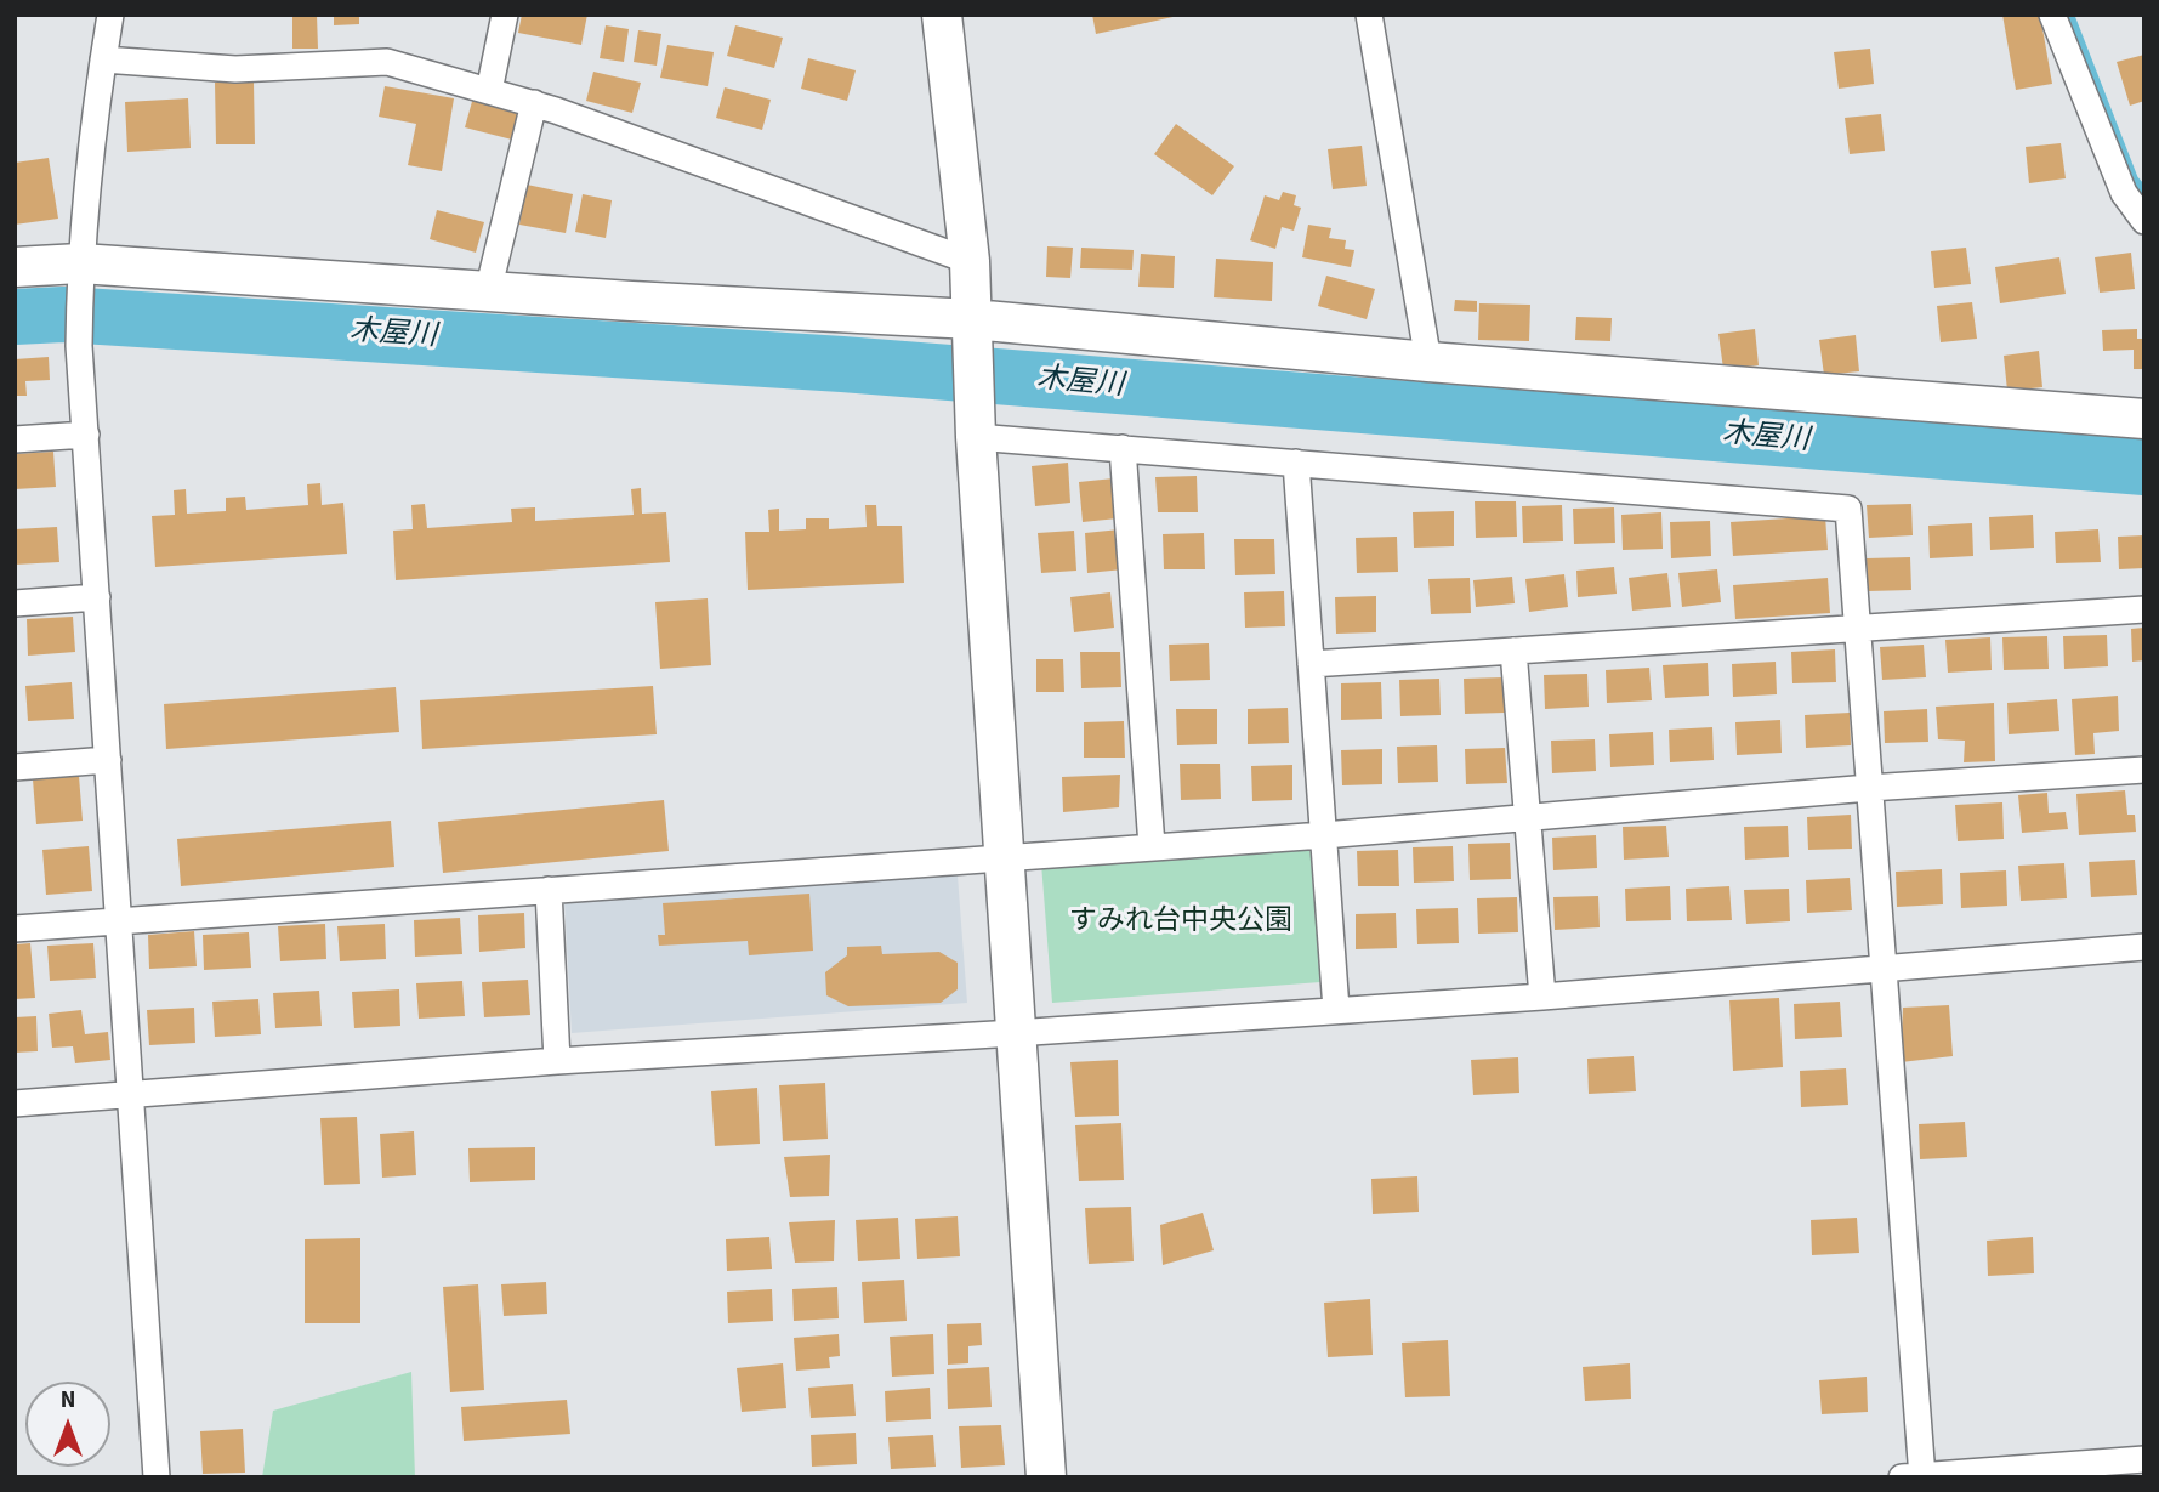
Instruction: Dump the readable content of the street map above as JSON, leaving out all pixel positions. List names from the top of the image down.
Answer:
{
  "water": ["木屋川"],
  "parks": ["すみれ台中央公園"],
  "north": "top"
}
